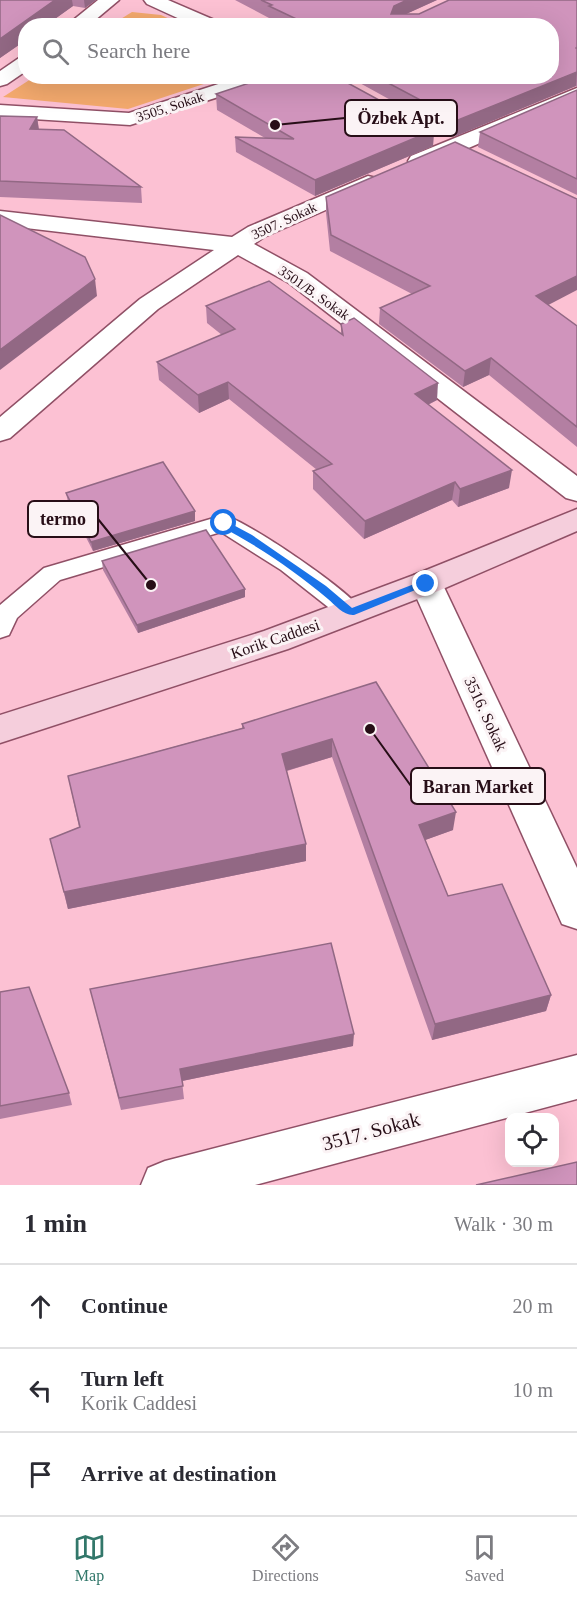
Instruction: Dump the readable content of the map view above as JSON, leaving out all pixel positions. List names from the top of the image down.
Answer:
{
  "streets": {
    "main road": ["Korik Caddesi"],
    "street": [
      "3505. Sokak",
      "3507. Sokak",
      "3501/B. Sokak",
      "3516. Sokak",
      "3517. Sokak"
    ]
  },
  "crossings": [
    ["3507. Sokak", "3501/B. Sokak"],
    ["Korik Caddesi", "3516. Sokak"]
  ],
  "places": ["Özbek Apt.", "termo", "Baran Market"],
  "page": {
    "search": "Search here",
    "heading": ["1 min", "Walk · 30 m"],
    "list": [
      ["Continue", "20 m"],
      ["Turn left", "Korik Caddesi", "10 m"],
      "Arrive at destination"
    ],
    "nav": ["Map", "Directions", "Saved"]
  }
}
